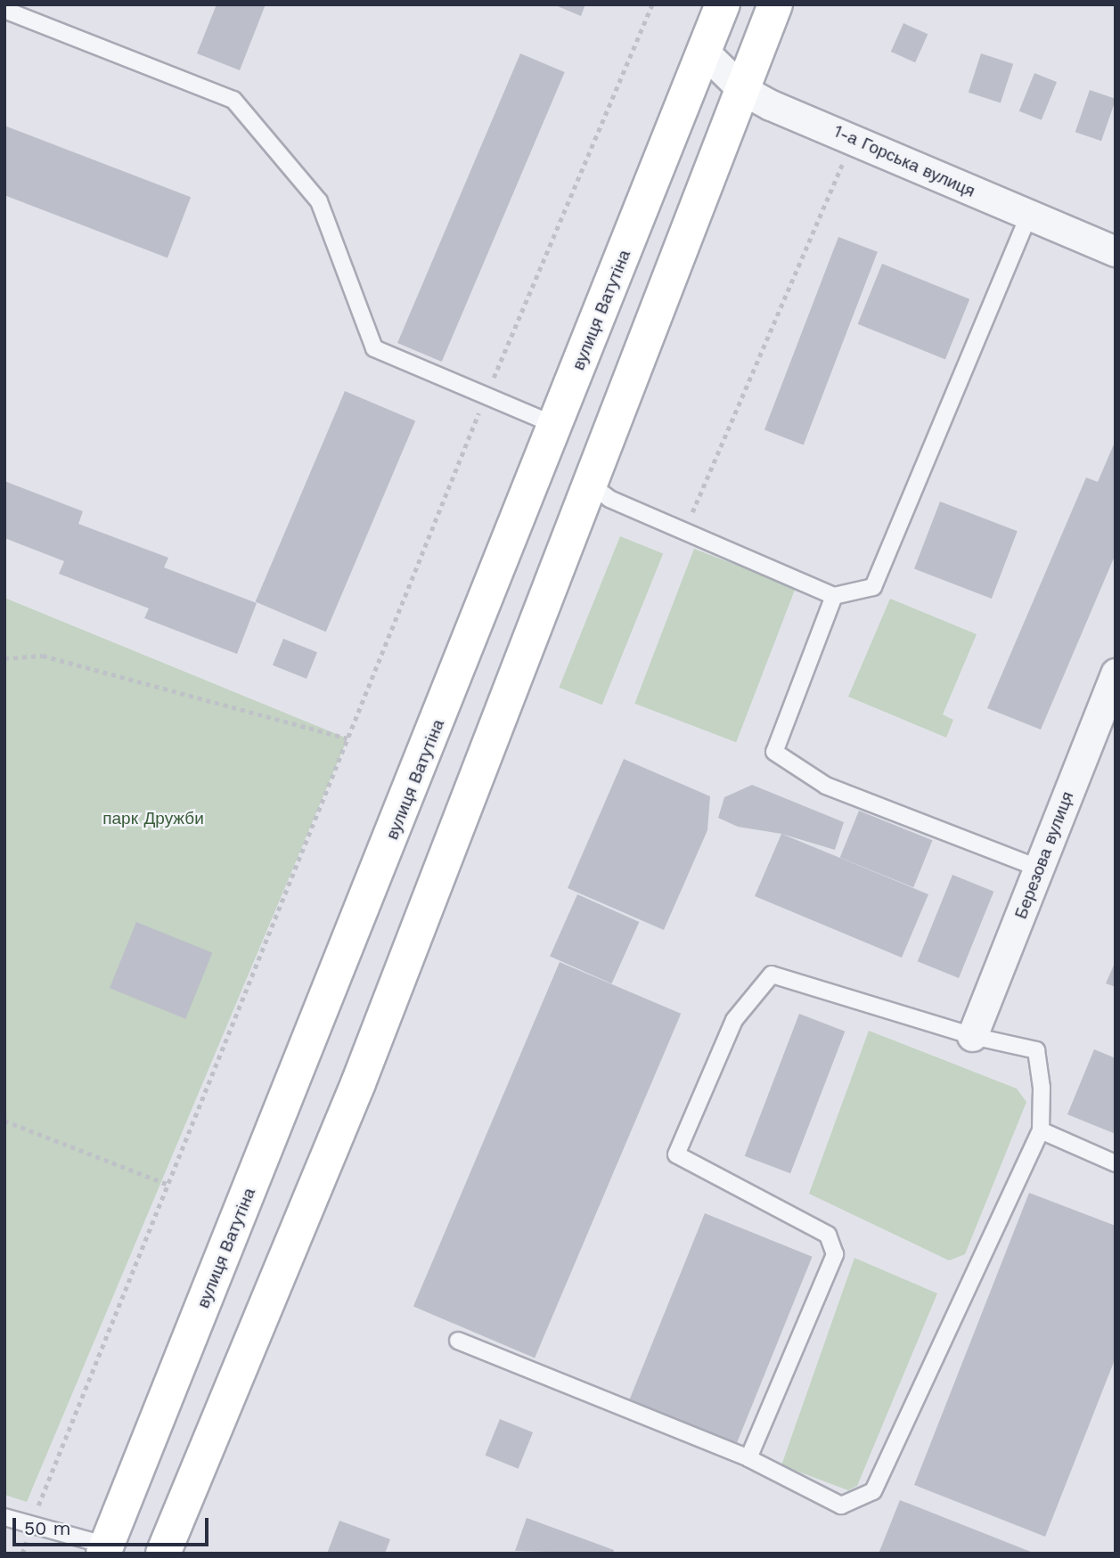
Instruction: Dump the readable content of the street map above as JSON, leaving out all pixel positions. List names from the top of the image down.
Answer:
{
  "streets": {
    "main road": ["вулиця Ватутіна"],
    "street": ["1-а Горська вулиця", "Березова вулиця"]
  },
  "crossings": [
    ["1-а Горська вулиця", "вулиця Ватутіна"]
  ],
  "parks": ["парк Дружби"],
  "scale_bar": "50 m"
}
